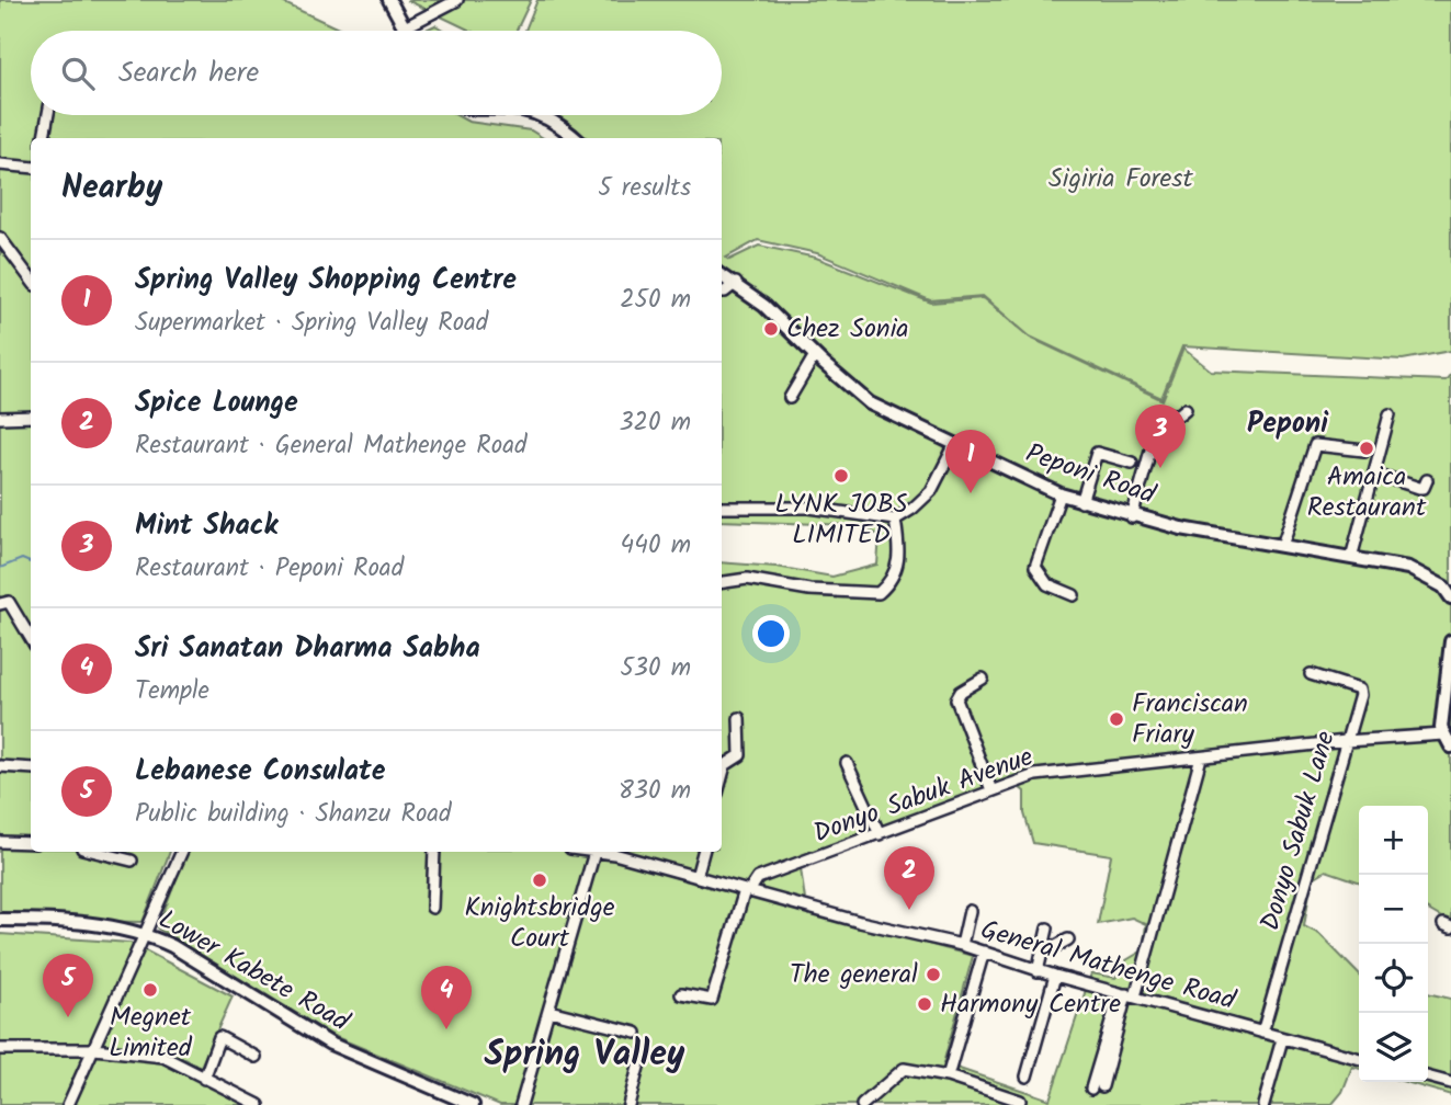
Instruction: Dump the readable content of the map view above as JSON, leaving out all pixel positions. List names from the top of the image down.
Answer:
{
  "streets": {
    "main road": ["Peponi Road", "Lower Kabete Road"],
    "street": ["Donyo Sabuk Avenue", "Donyo Sabuk Lane", "General Mathenge Road"]
  },
  "crossings": [
    ["Donyo Sabuk Avenue", "Donyo Sabuk Lane"],
    ["Donyo Sabuk Avenue", "General Mathenge Road"],
    ["Donyo Sabuk Lane", "General Mathenge Road"]
  ],
  "districts": ["Peponi", "Spring Valley"],
  "parks": ["Sigiria Forest"],
  "places": [
    "Chez Sonia",
    "Amaica Restaurant",
    "LYNK JOBS LIMITED",
    "Franciscan Friary",
    "Knightsbridge Court",
    "The general",
    "Megnet Limited",
    "Harmony Centre"
  ],
  "page": {
    "search": "Search here",
    "heading": ["Nearby", "5 results"],
    "list": [
      {
        "mark": "1",
        "name": "Spring Valley Shopping Centre",
        "note": "Supermarket · Spring Valley Road",
        "value": "250 m"
      },
      {
        "mark": "2",
        "name": "Spice Lounge",
        "note": "Restaurant · General Mathenge Road",
        "value": "320 m"
      },
      {
        "mark": "3",
        "name": "Mint Shack",
        "note": "Restaurant · Peponi Road",
        "value": "440 m"
      },
      {
        "mark": "4",
        "name": "Sri Sanatan Dharma Sabha",
        "note": "Temple",
        "value": "530 m"
      },
      {
        "mark": "5",
        "name": "Lebanese Consulate",
        "note": "Public building · Shanzu Road",
        "value": "830 m"
      }
    ],
    "pins": [
      "3",
      "1",
      "2",
      "5",
      "4"
    ],
    "map_buttons": ["+", "−"]
  }
}
